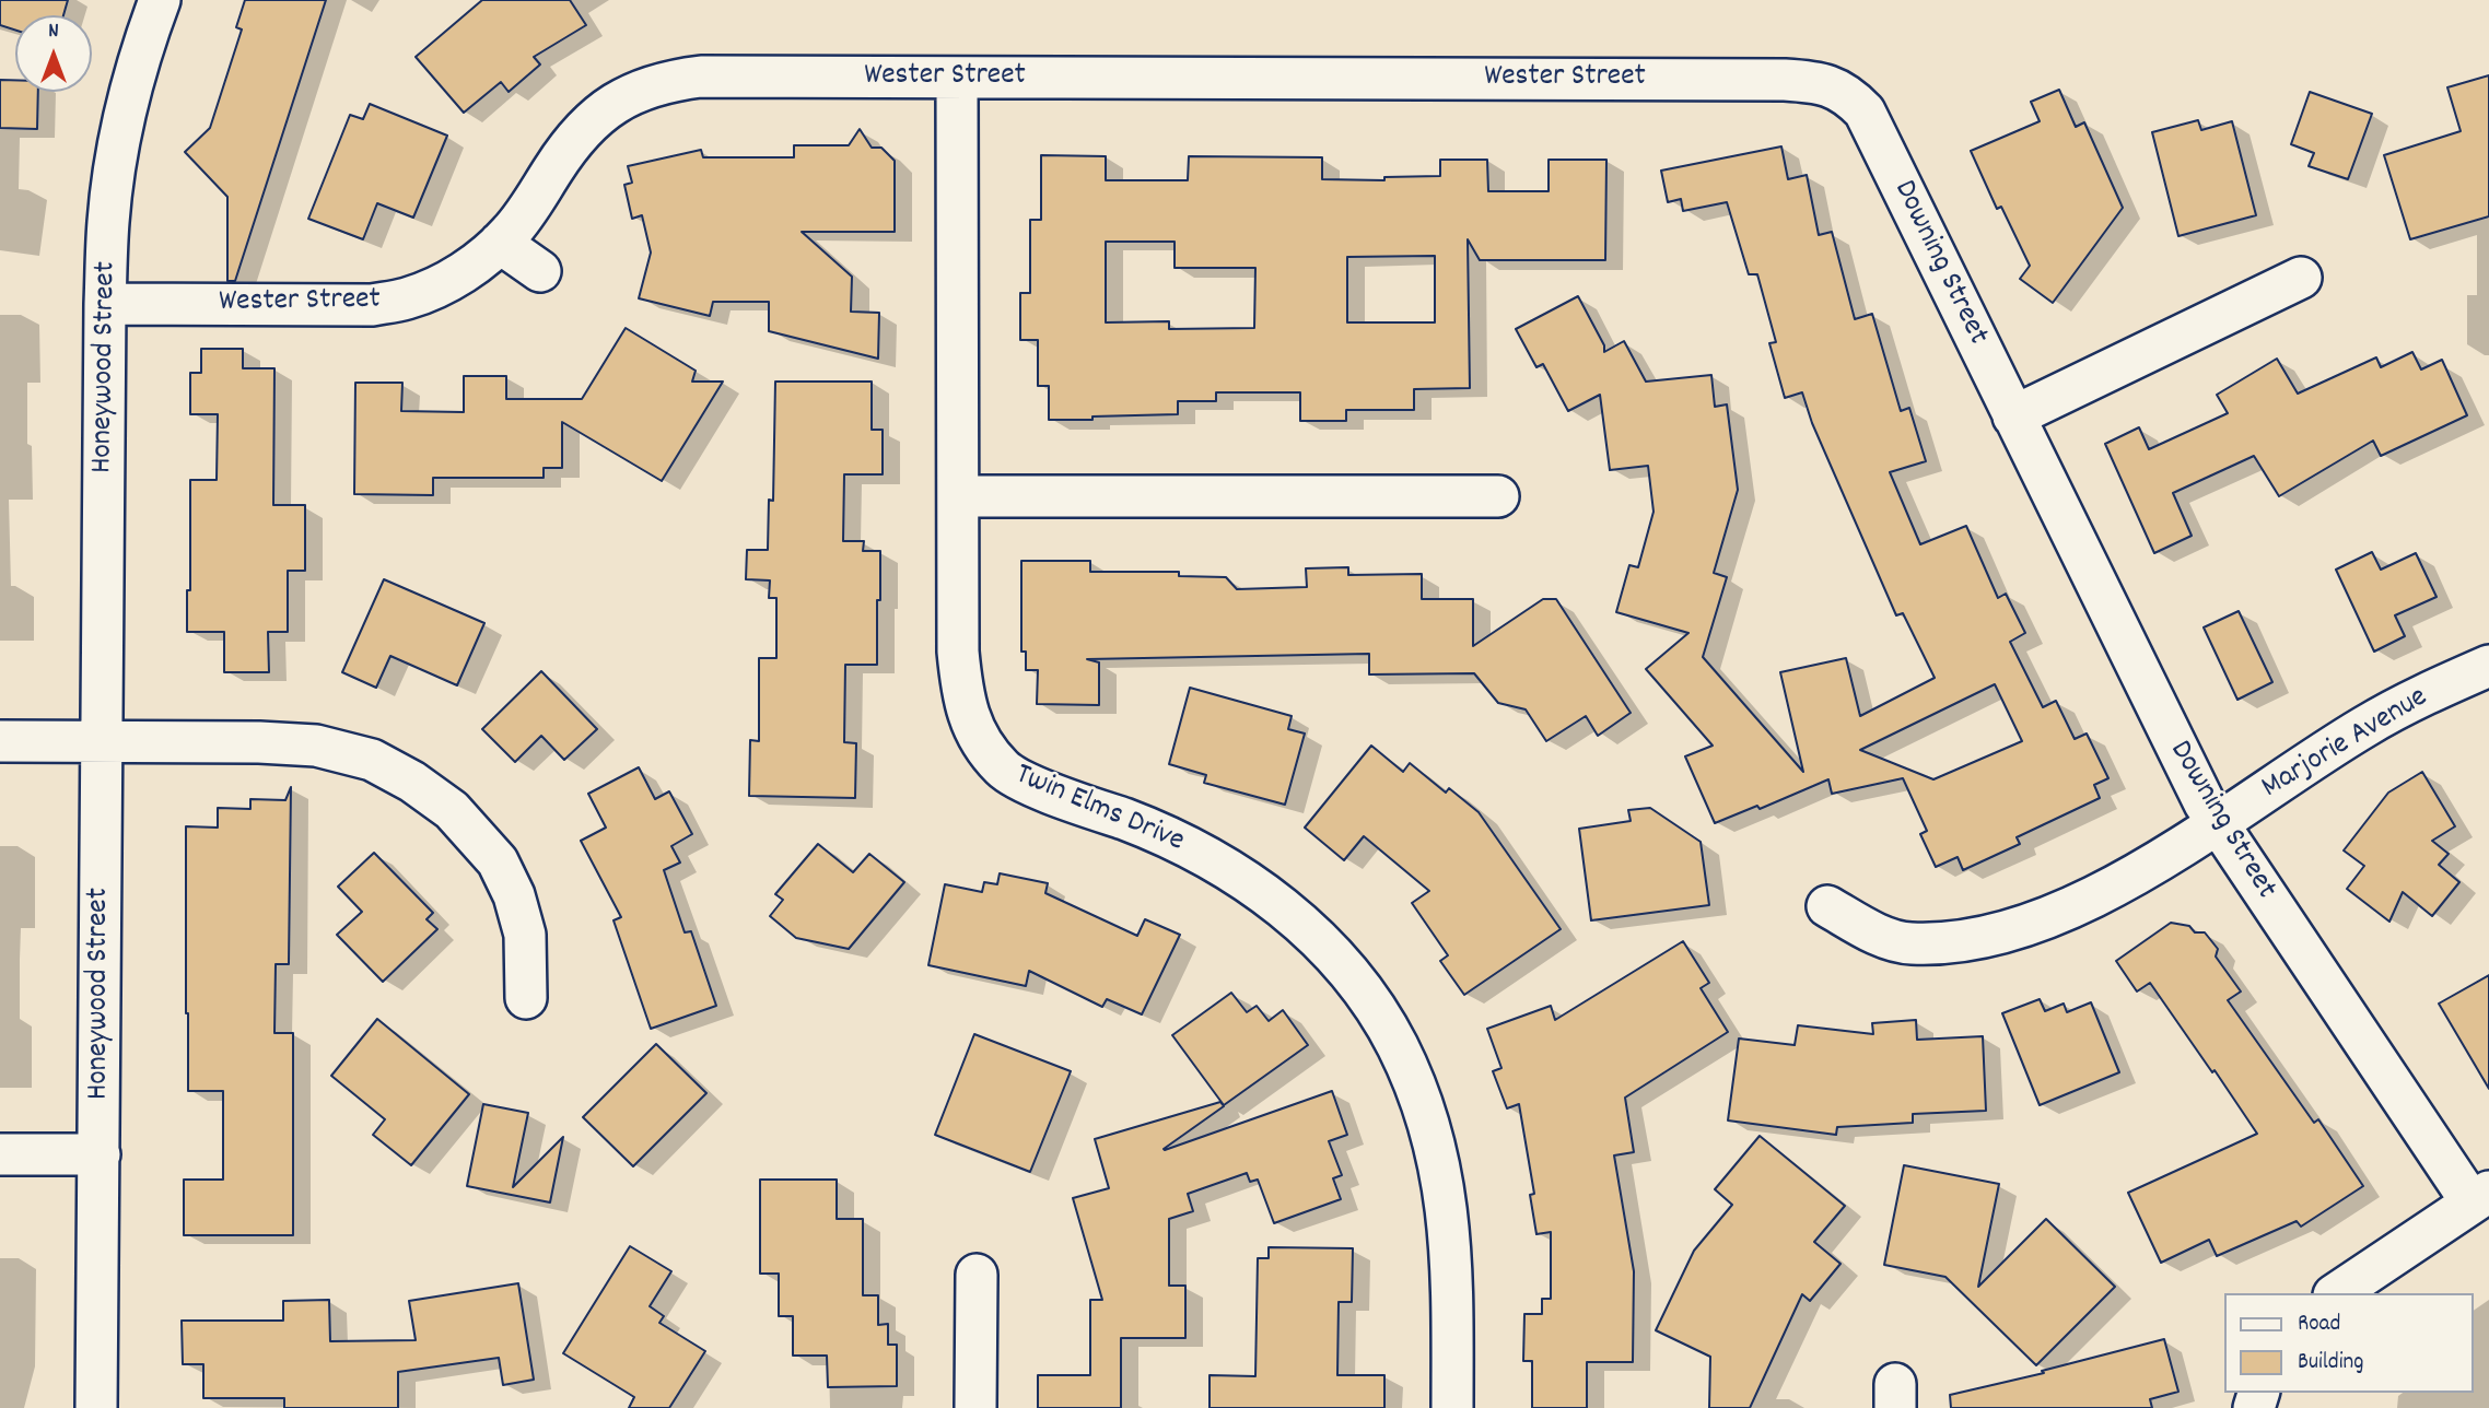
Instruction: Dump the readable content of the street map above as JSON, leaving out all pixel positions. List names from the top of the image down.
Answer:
{
  "streets": {
    "street": [
      "Wester Street",
      "Downing Street",
      "Honeywood Street",
      "Marjorie Avenue",
      "Twin Elms Drive"
    ]
  },
  "crossings": [
    ["Wester Street", "Downing Street"],
    ["Wester Street", "Honeywood Street"],
    ["Wester Street", "Twin Elms Drive"],
    ["Downing Street", "Marjorie Avenue"]
  ],
  "legend": ["Road", "Building"],
  "north": "top"
}
